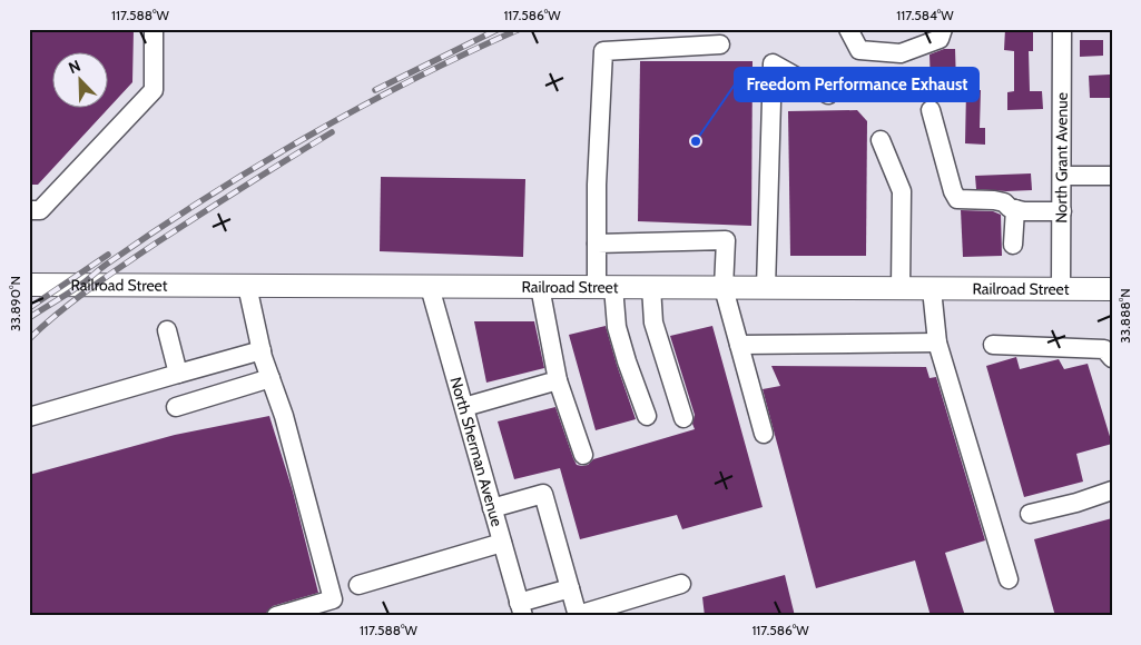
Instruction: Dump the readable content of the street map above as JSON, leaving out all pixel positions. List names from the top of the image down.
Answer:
{
  "streets": {
    "main road": ["Railroad Street"],
    "street": ["North Grant Avenue", "North Sherman Avenue"]
  },
  "crossings": [
    ["North Grant Avenue", "Railroad Street"],
    ["Railroad Street", "North Sherman Avenue"]
  ],
  "places": ["Freedom Performance Exhaust"],
  "north": "top left",
  "coordinates": [
    "117.588°W",
    "117.586°W",
    "117.584°W",
    "33.890°N",
    "33.888°N"
  ]
}
